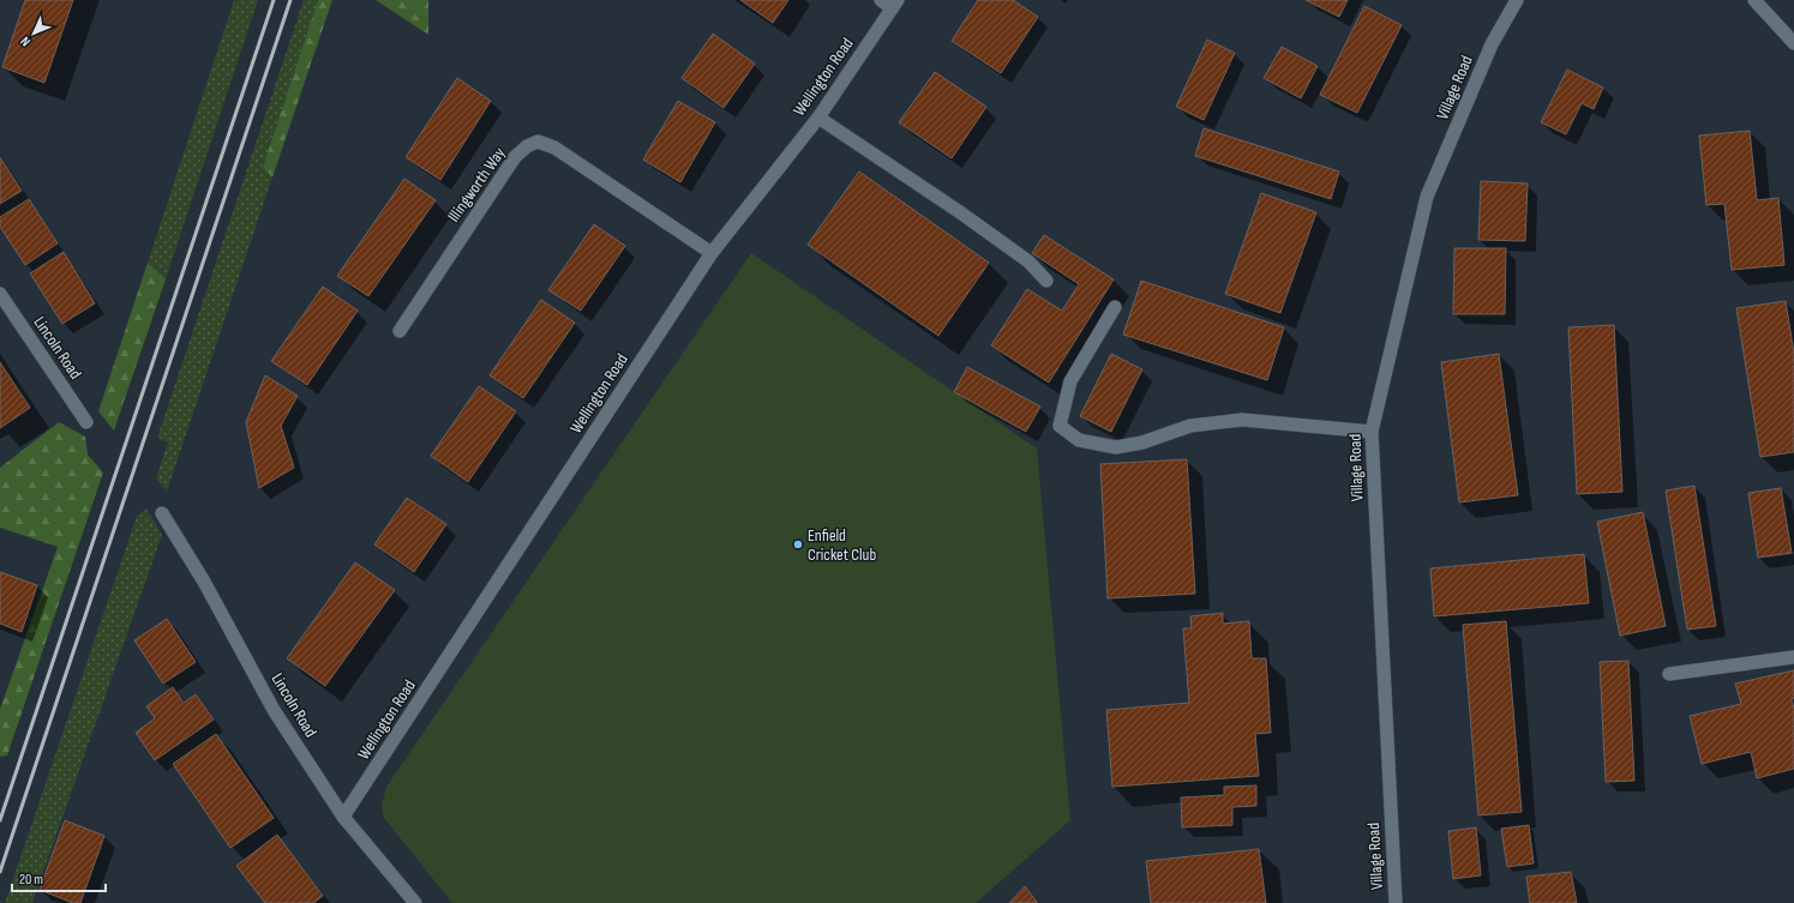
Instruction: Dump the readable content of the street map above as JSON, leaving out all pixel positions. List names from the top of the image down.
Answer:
{
  "streets": {
    "street": [
      "Wellington Road",
      "Village Road",
      "Illingworth Way",
      "Lincoln Road"
    ]
  },
  "crossings": [
    ["Wellington Road", "Illingworth Way"],
    ["Wellington Road", "Lincoln Road"]
  ],
  "places": ["Enfield Cricket Club"],
  "scale_bar": "20 m",
  "north": "bottom left"
}
